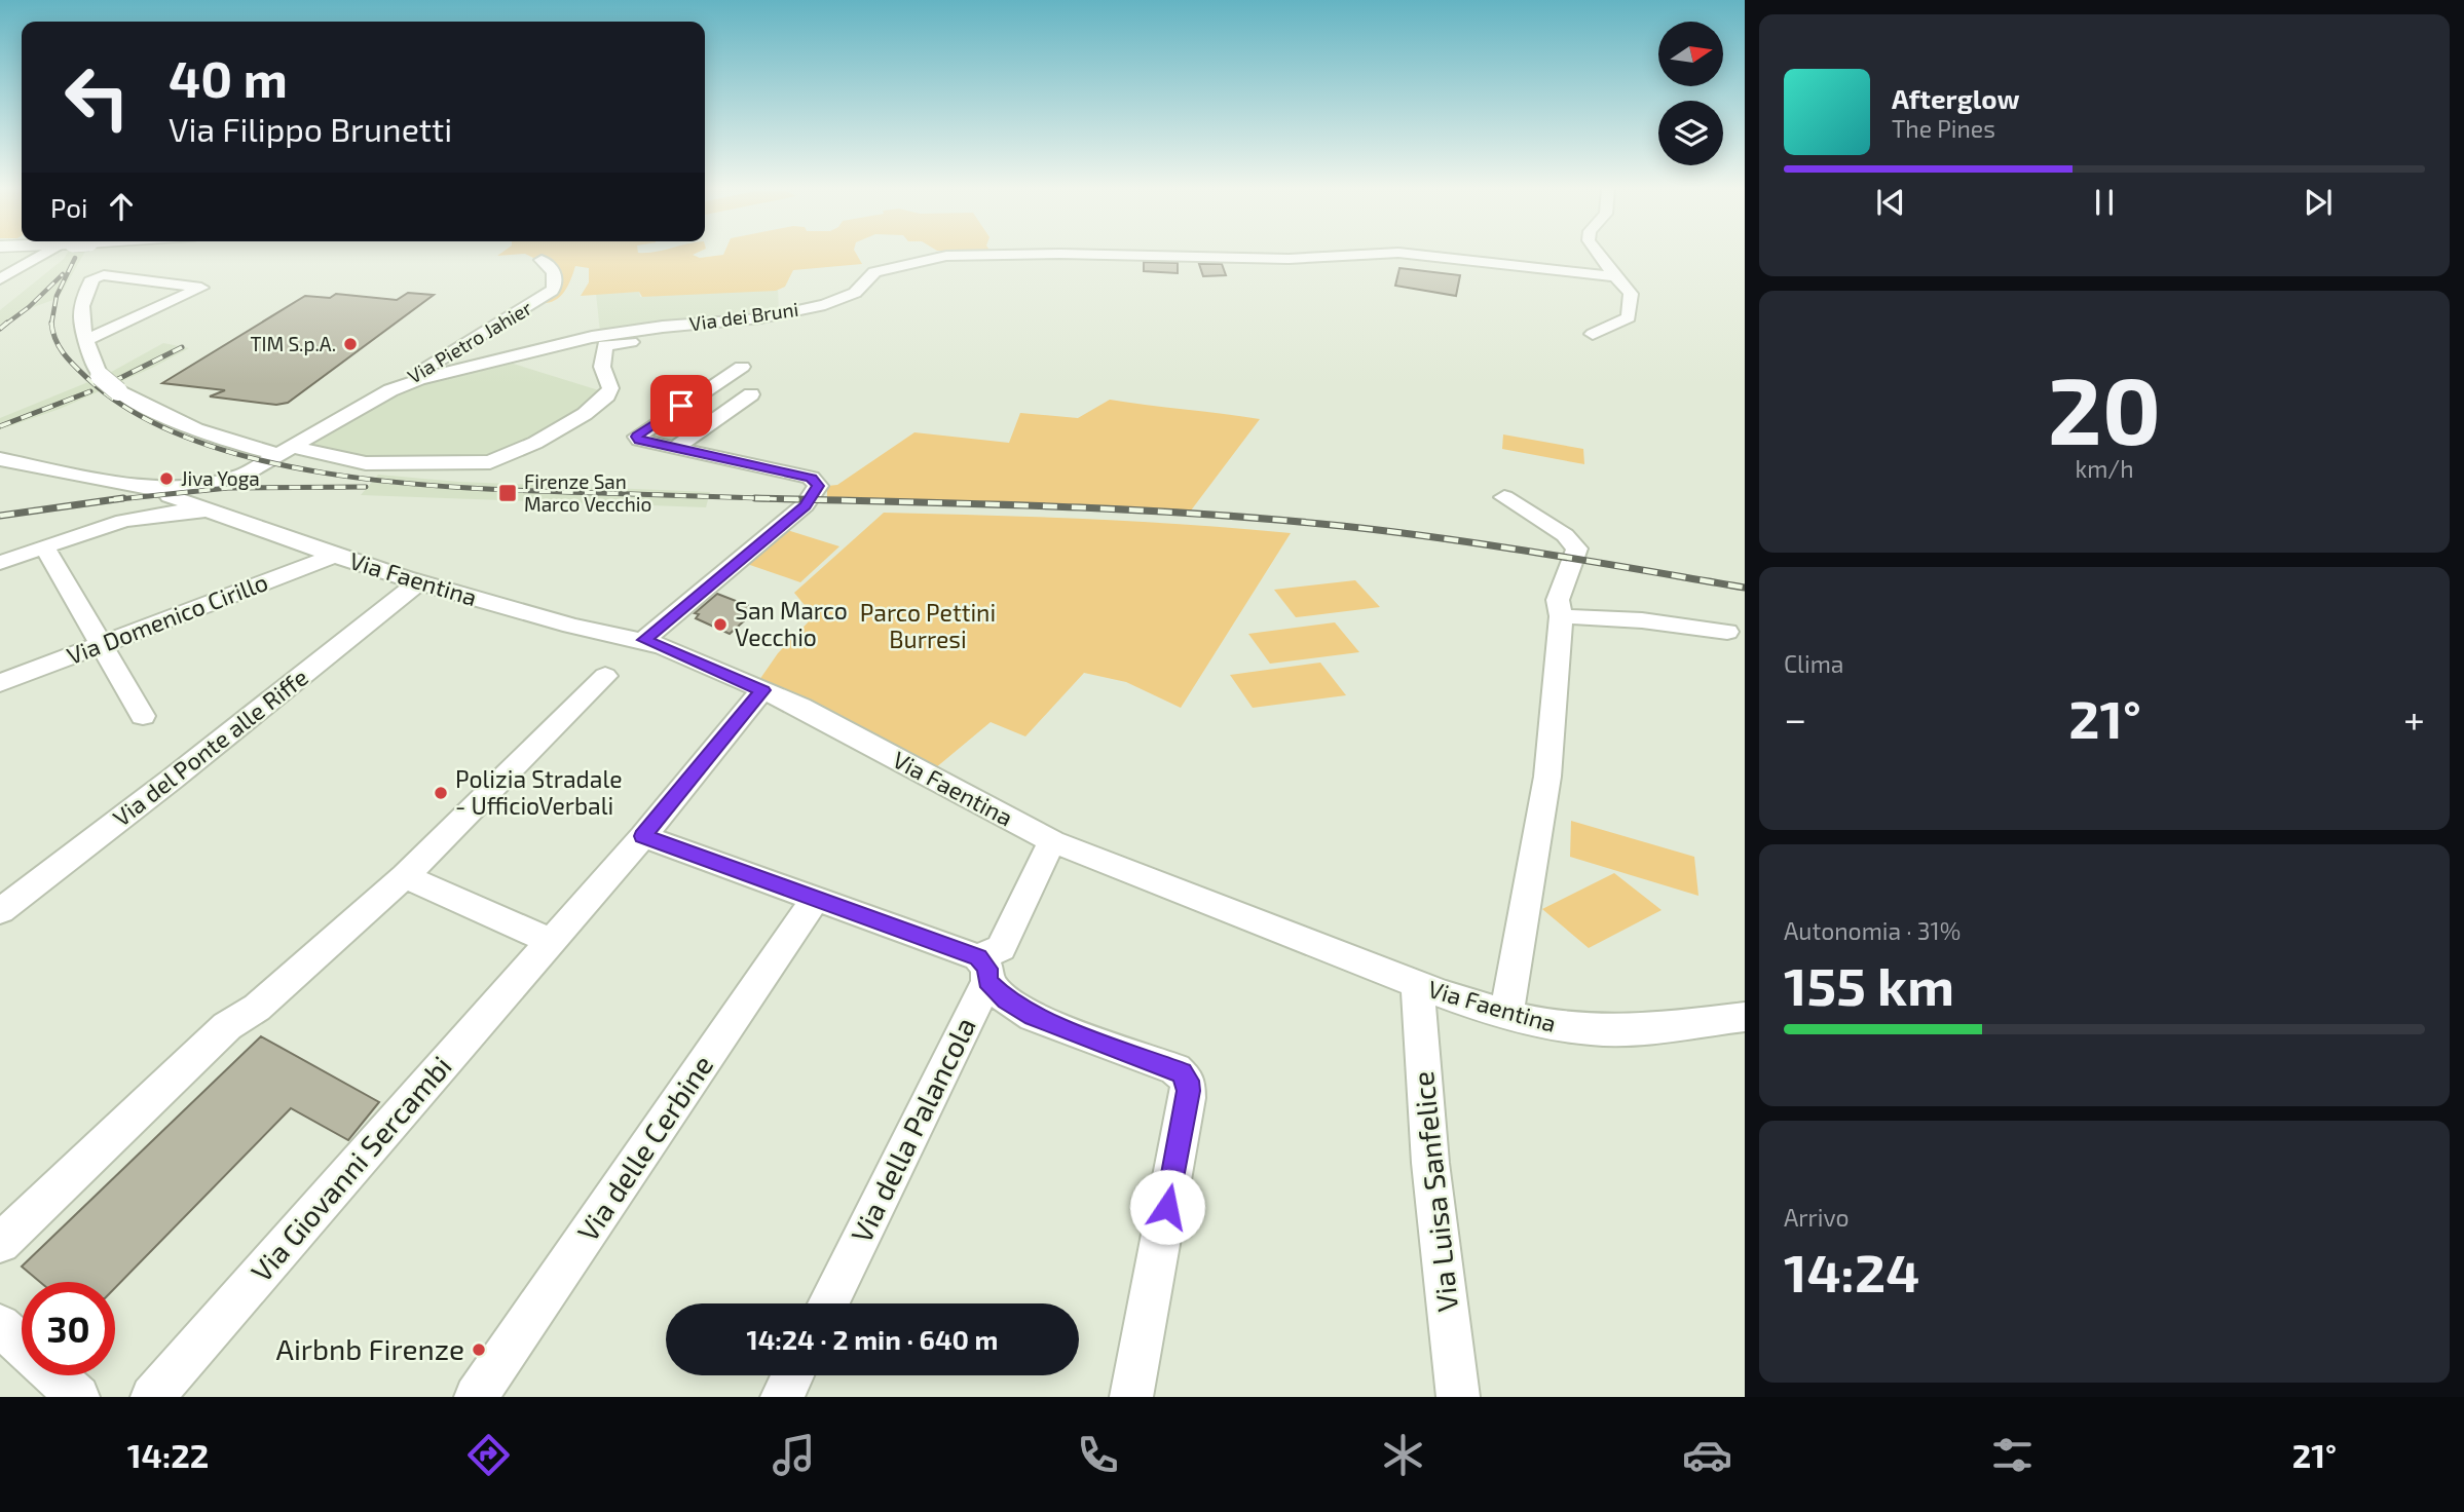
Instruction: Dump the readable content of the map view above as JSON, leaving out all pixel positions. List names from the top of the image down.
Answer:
{
  "streets": {
    "street": [
      "Via dei Bruni",
      "Via Pietro Jahier",
      "Via Faentina",
      "Via Domenico Cirillo",
      "Via del Ponte alle Riffe",
      "Via della Palancola",
      "Via delle Cerbine",
      "Via Giovanni Sercambi",
      "Via Luisa Sanfelice"
    ]
  },
  "crossings": [
    ["Via Faentina", "Via Domenico Cirillo"],
    ["Via Faentina", "Via del Ponte alle Riffe"],
    ["Via Faentina", "Via della Palancola"],
    ["Via Faentina", "Via Giovanni Sercambi"],
    ["Via Faentina", "Via Luisa Sanfelice"]
  ],
  "parks": ["Parco Pettini Burresi"],
  "places": {
    "other": [
      "TIM S.p.A.",
      "Jiva Yoga",
      "San Marco Vecchio",
      "Polizia Stradale - UfficioVerbali",
      "Airbnb Firenze"
    ],
    "transit": ["Firenze San Marco Vecchio"]
  },
  "north": "right",
  "page": {
    "turn": ["40 m", "Via Filippo Brunetti"],
    "song": ["Afterglow", "The Pines"],
    "then": "Poi",
    "tile": [
      ["20", "km/h"],
      "Clima",
      ["Autonomia · 31%", "155 km"],
      ["Arrivo", "14:24"]
    ],
    "heat": ["−", "21°", "+"],
    "limit": "30",
    "trip": "14:24 · 2 min · 640 m",
    "tabs": ["14:22", "21°"]
  }
}
